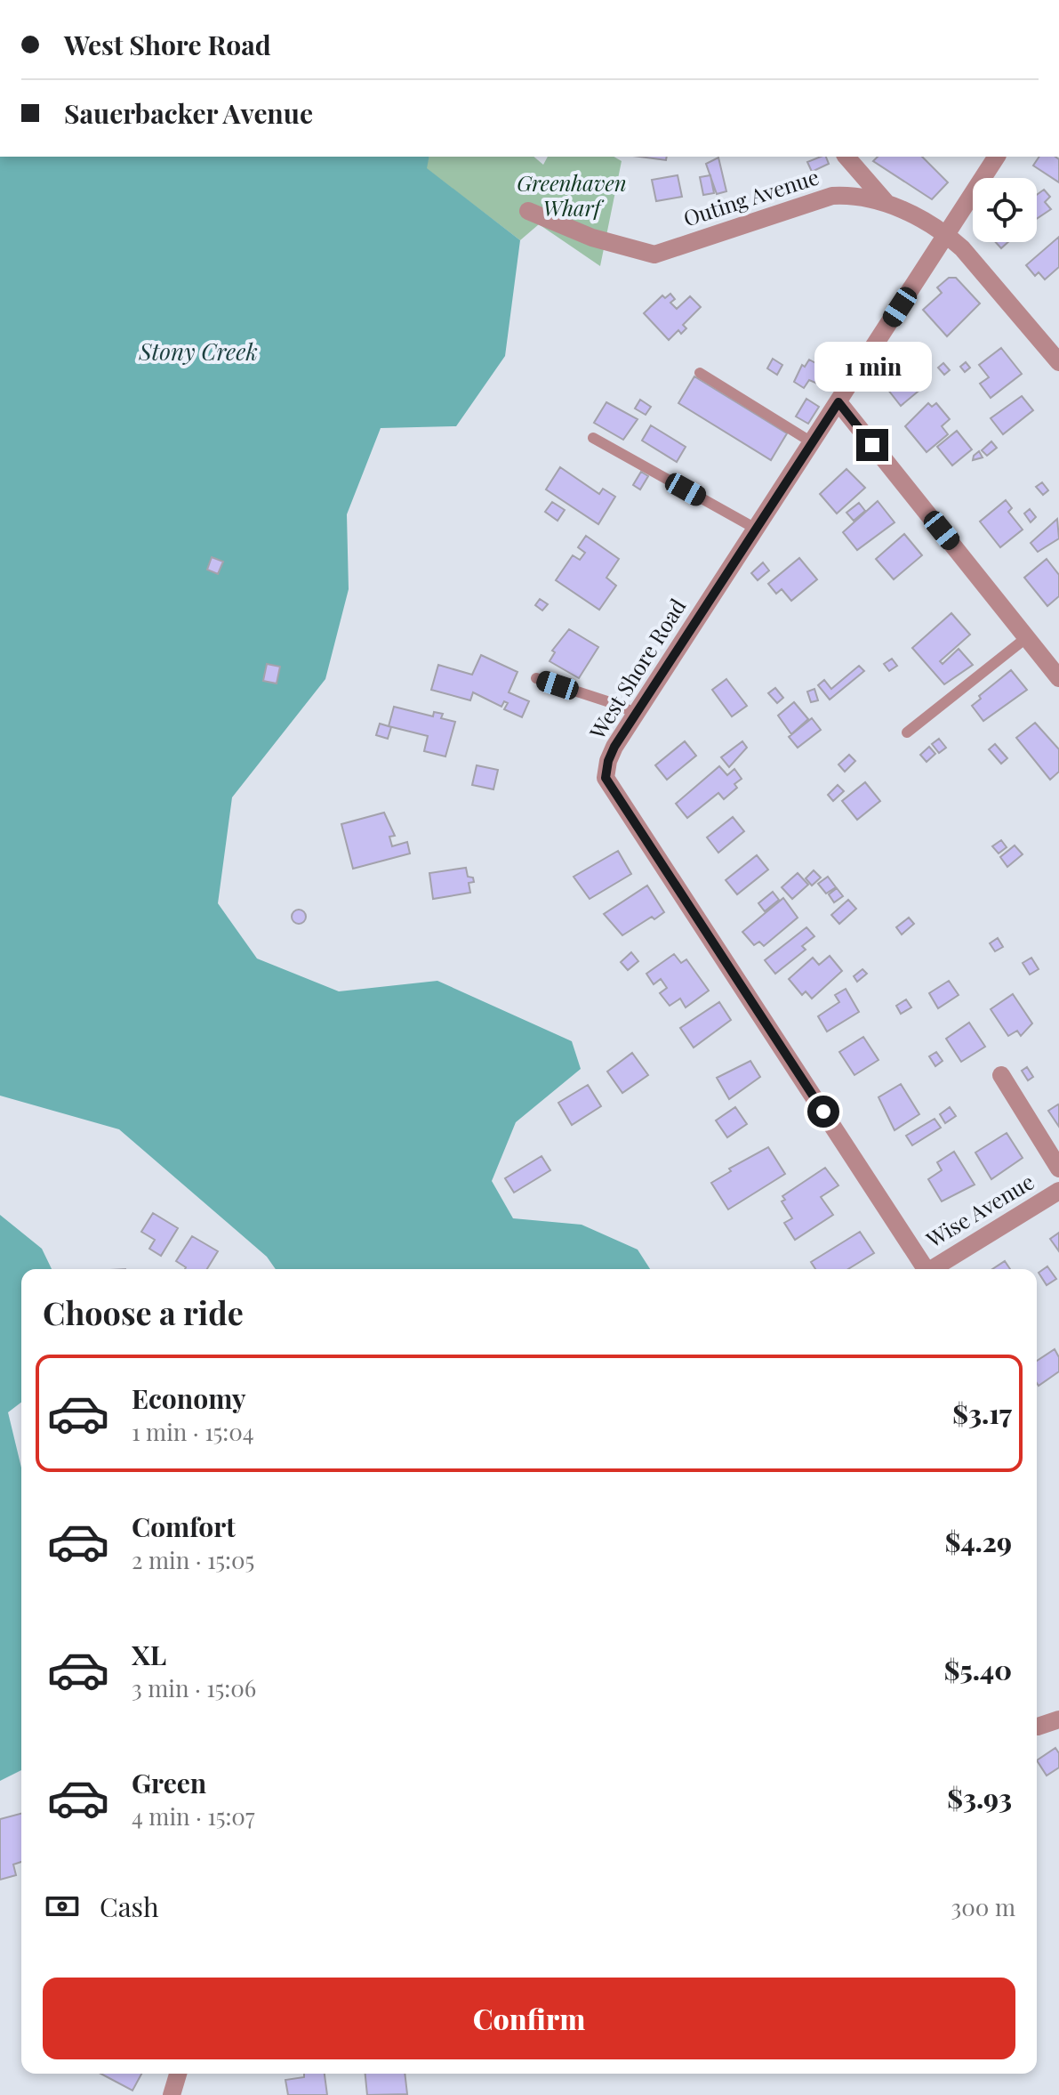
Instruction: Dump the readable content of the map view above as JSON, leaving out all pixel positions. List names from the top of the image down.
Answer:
{
  "streets": {
    "street": ["Outing Avenue", "West Shore Road", "Wise Avenue"]
  },
  "crossings": [
    ["Outing Avenue", "West Shore Road"]
  ],
  "water": ["Stony Creek"],
  "parks": ["Greenhaven Wharf"],
  "page": {
    "banner": ["West Shore Road", "Sauerbacker Avenue"],
    "bubble": "1 min",
    "heading": "Choose a ride",
    "list": [
      {
        "name": "Economy",
        "note": "1 min · 15:04",
        "value": "$3.17"
      },
      {
        "name": "Comfort",
        "note": "2 min · 15:05",
        "value": "$4.29"
      },
      {
        "name": "XL",
        "note": "3 min · 15:06",
        "value": "$5.40"
      },
      {
        "name": "Green",
        "note": "4 min · 15:07",
        "value": "$3.93"
      }
    ],
    "pay": ["Cash", "300 m"],
    "buttons": "Confirm"
  }
}
